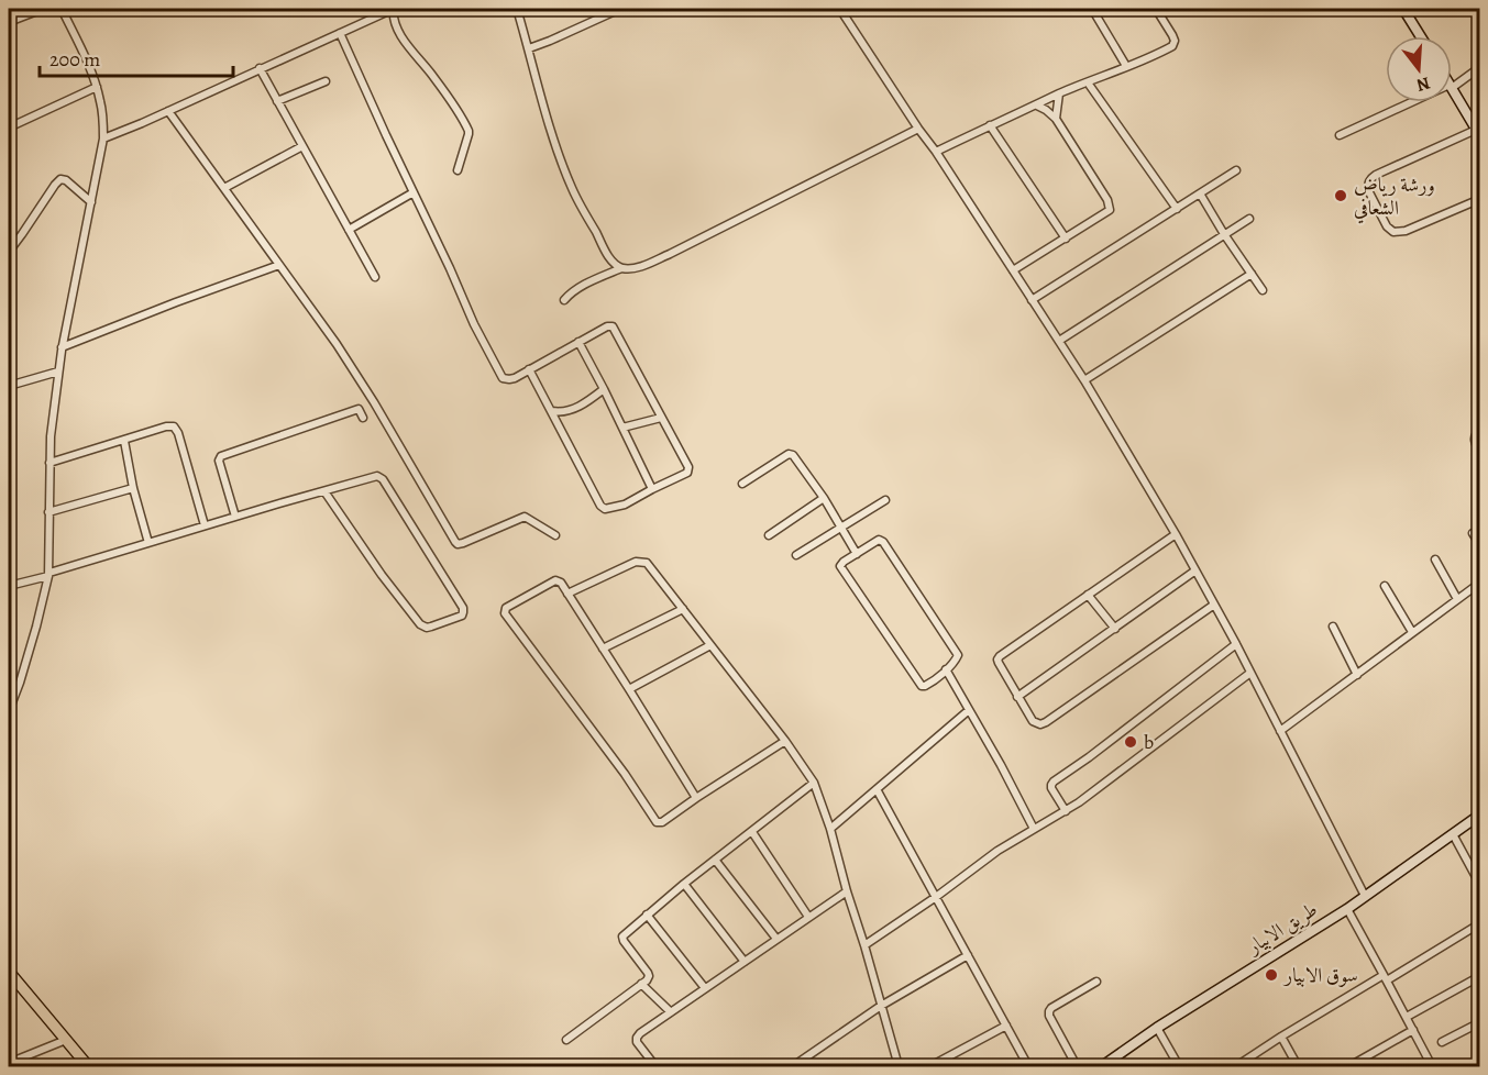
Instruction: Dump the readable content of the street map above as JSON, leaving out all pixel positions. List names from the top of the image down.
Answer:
{
  "streets": {
    "main road": ["طريق الابيار"]
  },
  "places": ["ورشة رياض الشعافي", "b", "سوق الابيار"],
  "scale_bar": "200 m",
  "north": "bottom"
}
